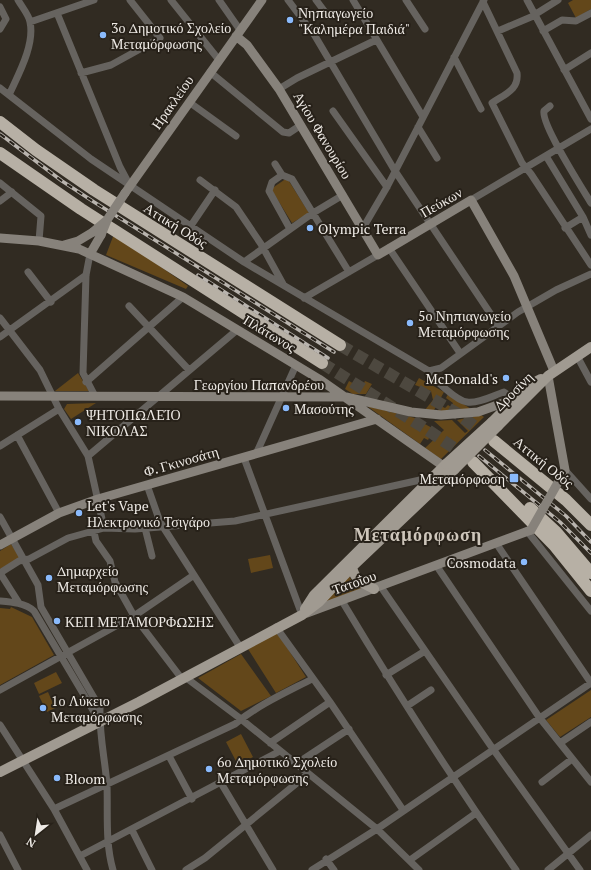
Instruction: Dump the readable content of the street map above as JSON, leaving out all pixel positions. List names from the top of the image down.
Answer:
{
  "streets": {
    "highway": ["Αττική Οδός"],
    "main road": ["Δροσίνη", "Τατοΐου"],
    "street": [
      "Ηρακλείου",
      "Αγίου Φανουρίου",
      "Πεύκων",
      "Πλάτωνος",
      "Γεωργίου Παπανδρέου",
      "Φ. Γκινοσάτη"
    ]
  },
  "crossings": [
    ["Ηρακλείου", "Αγίου Φανουρίου"],
    ["Ηρακλείου", "Πλάτωνος"],
    ["Αγίου Φανουρίου", "Πεύκων"],
    ["Πλάτωνος", "Γεωργίου Παπανδρέου"],
    ["Πλάτωνος", "Δροσίνη"],
    ["Πλάτωνος", "Φ. Γκινοσάτη"],
    ["Γεωργίου Παπανδρέου", "Δροσίνη"],
    ["Δροσίνη", "Τατοΐου"]
  ],
  "districts": ["Μεταμόρφωση"],
  "places": {
    "other": [
      "Νηπιαγωγείο \"Καλημέρα Παιδιά\"",
      "3ο Δημοτικό Σχολείο Μεταμόρφωσης",
      "Olympic Terra",
      "5ο Νηπιαγωγείο Μεταμόρφωσης",
      "McDonald's",
      "Μασούτης",
      "ΨΗΤΟΠΩΛΕΊΟ ΝΙΚΟΛΑΣ",
      "Let's Vape Ηλεκτρονικό Τσιγάρο",
      "Cosmodata",
      "Δημαρχείο Μεταμόρφωσης",
      "ΚΕΠ ΜΕΤΑΜΟΡΦΩΣΗΣ",
      "1ο Λύκειο Μεταμόρφωσης",
      "6ο Δημοτικό Σχολείο Μεταμόρφωσης",
      "Bloom"
    ],
    "transit": ["Μεταμόρφωση"]
  },
  "north": "bottom left"
}
